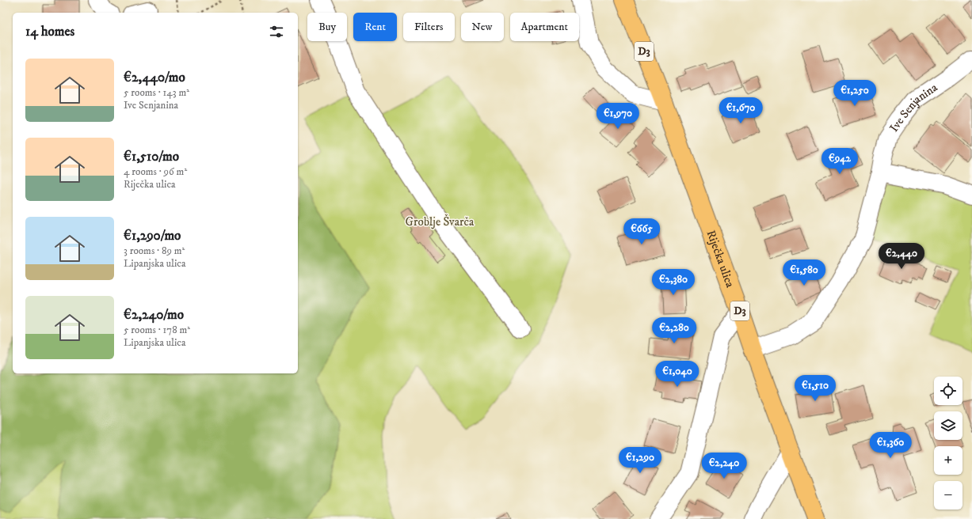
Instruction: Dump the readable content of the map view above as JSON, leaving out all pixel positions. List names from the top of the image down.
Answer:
{
  "streets": {
    "main road": ["D3", "Riječka ulica"],
    "street": ["Ive Senjanina"]
  },
  "crossings": [
    ["Ive Senjanina", "Riječka ulica"]
  ],
  "parks": ["Groblje Švarča"],
  "page": {
    "chip": [
      "Buy",
      "Rent",
      "Filters",
      "New",
      "Apartment"
    ],
    "heading": "14 homes",
    "list": [
      {
        "name": "€2,440/mo",
        "note": "5 rooms · 143 m² · Ive Senjanina"
      },
      {
        "name": "€1,510/mo",
        "note": "4 rooms · 96 m² · Riječka ulica"
      },
      {
        "name": "€1,290/mo",
        "note": "3 rooms · 89 m² · Lipanjska ulica"
      },
      {
        "name": "€2,240/mo",
        "note": "5 rooms · 178 m² · Lipanjska ulica"
      }
    ],
    "price": [
      "€1,250",
      "€1,670",
      "€1,970",
      "€942",
      "€665",
      "€2,440",
      "€1,580",
      "€2,380",
      "€2,280",
      "€1,040",
      "€1,510",
      "€1,360",
      "€1,290",
      "€2,240"
    ],
    "map_buttons": ["+", "−"]
  }
}
